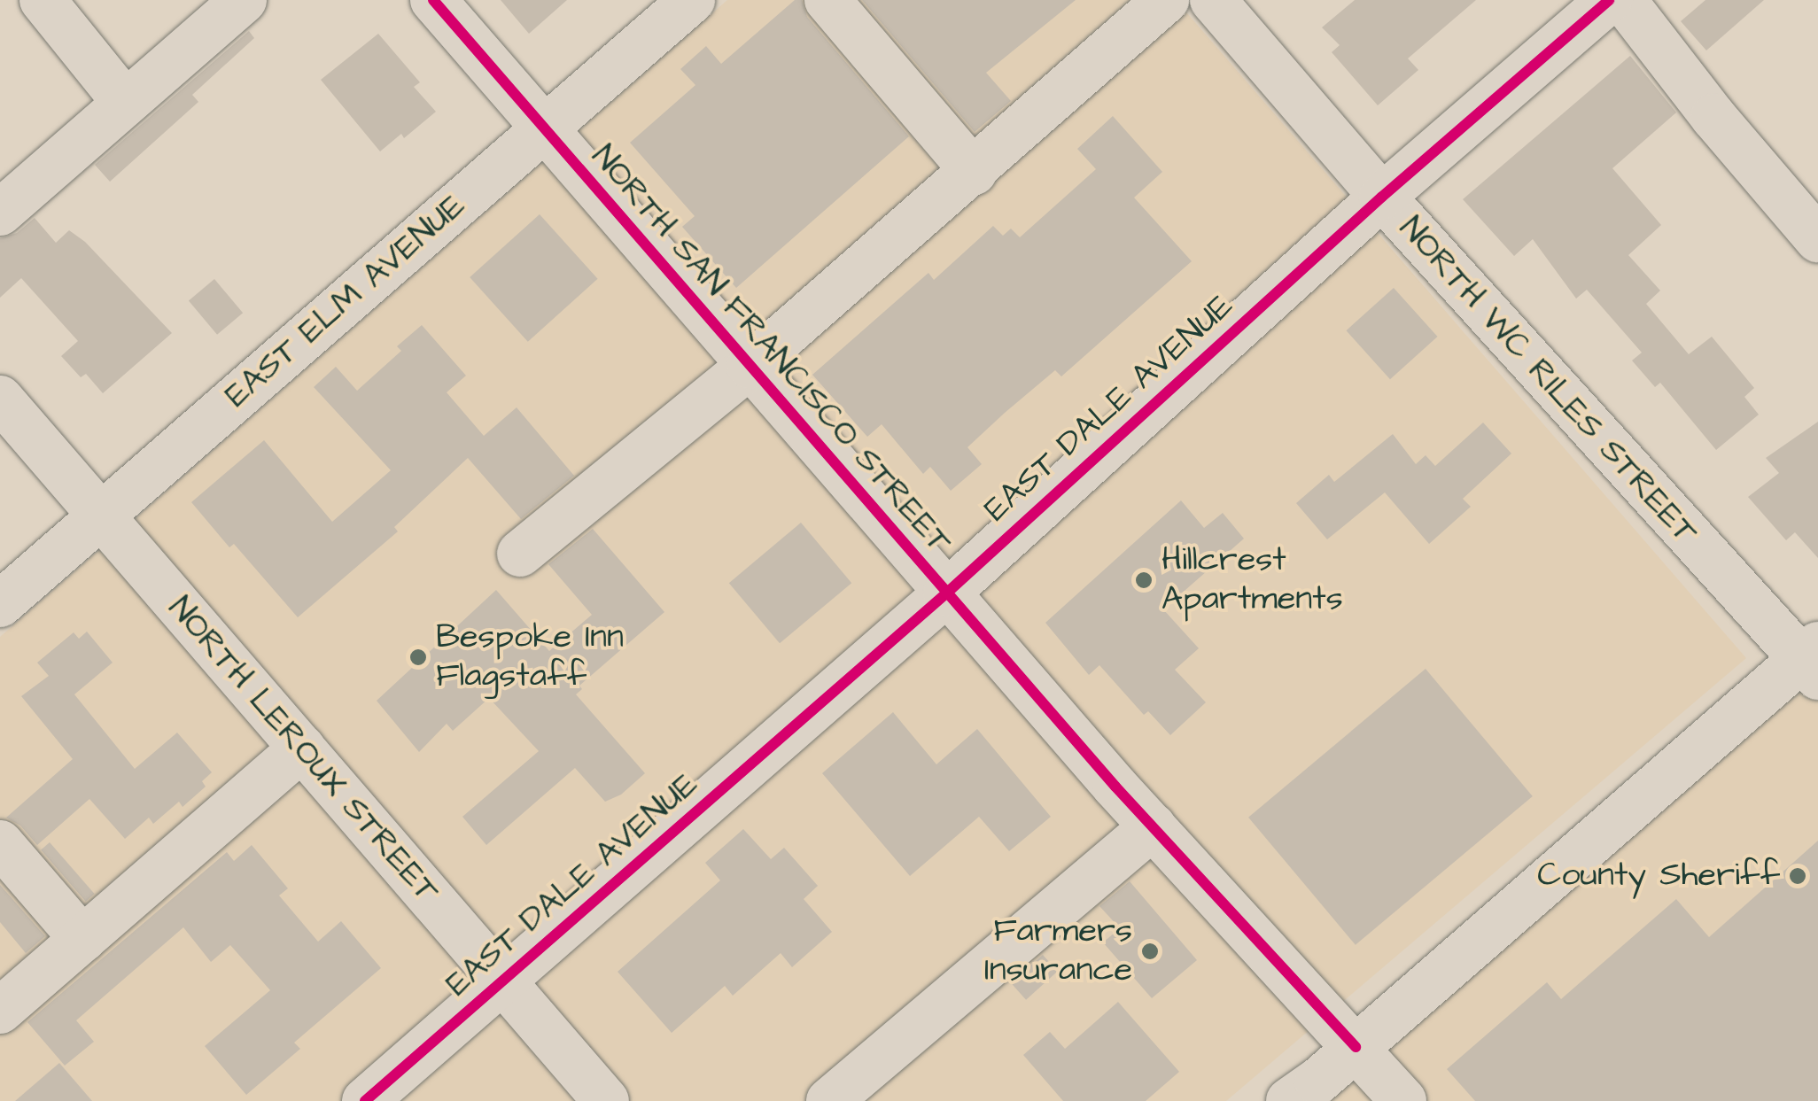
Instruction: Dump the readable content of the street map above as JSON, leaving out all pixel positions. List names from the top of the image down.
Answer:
{
  "streets": {
    "street": [
      "EAST ELM AVENUE",
      "NORTH SAN FRANCISCO STREET",
      "NORTH WC RILES STREET",
      "EAST DALE AVENUE",
      "NORTH LEROUX STREET"
    ]
  },
  "crossings": [
    ["EAST ELM AVENUE", "NORTH SAN FRANCISCO STREET"],
    ["EAST ELM AVENUE", "NORTH LEROUX STREET"],
    ["NORTH SAN FRANCISCO STREET", "EAST DALE AVENUE"],
    ["NORTH WC RILES STREET", "EAST DALE AVENUE"],
    ["EAST DALE AVENUE", "NORTH LEROUX STREET"]
  ],
  "places": [
    "Hillcrest Apartments",
    "Bespoke Inn Flagstaff",
    "County Sheriff",
    "Farmers Insurance"
  ]
}
